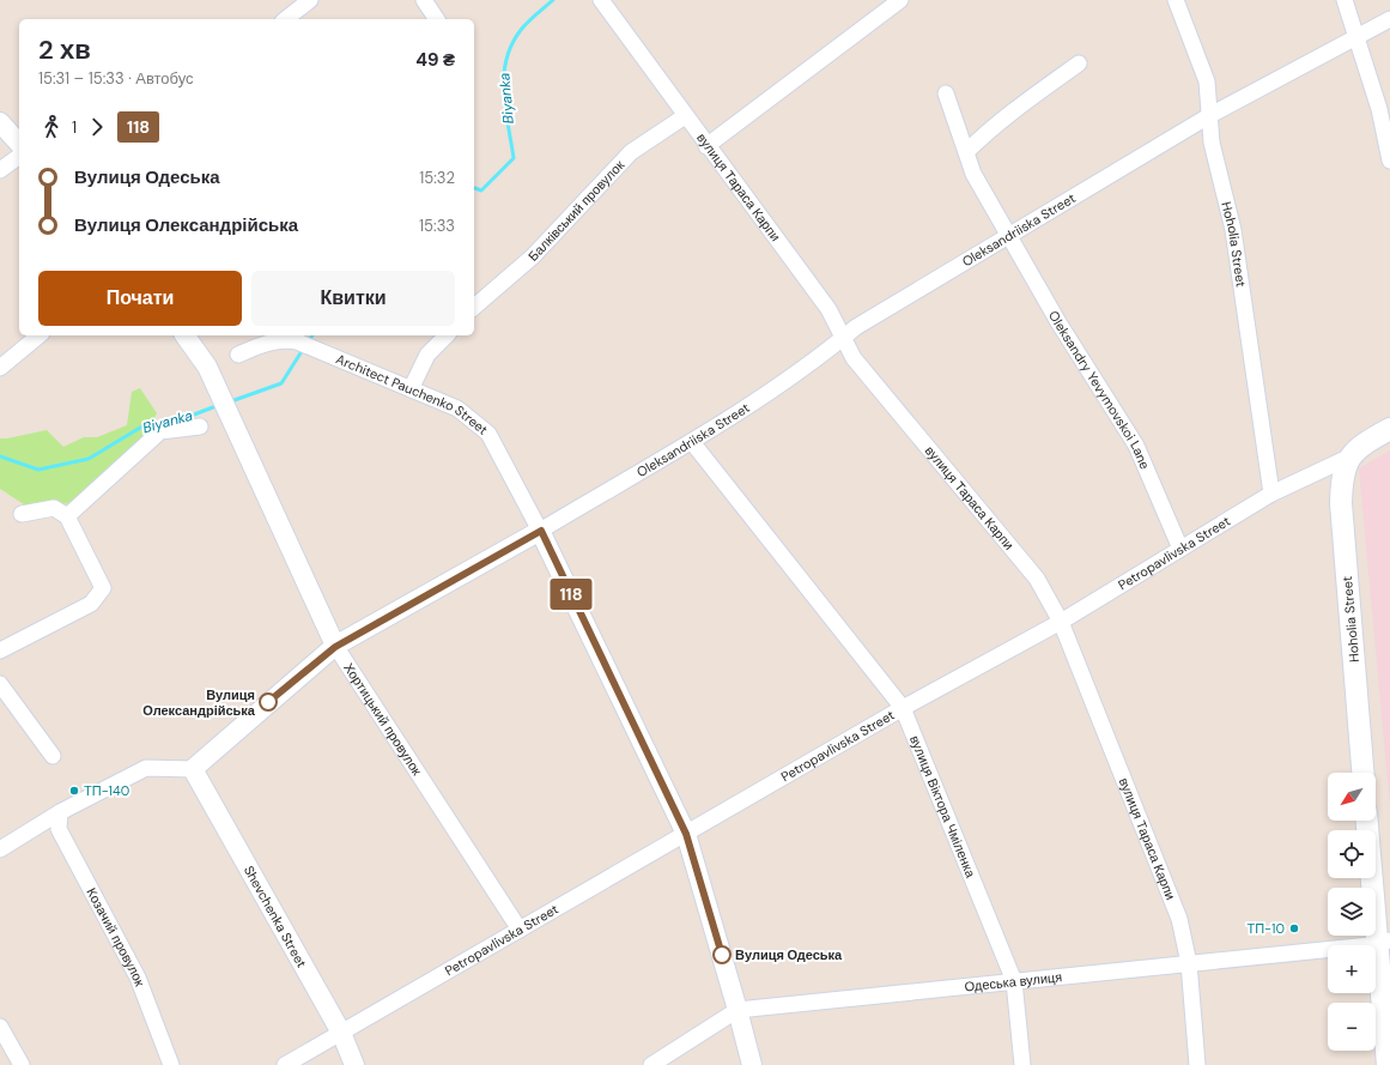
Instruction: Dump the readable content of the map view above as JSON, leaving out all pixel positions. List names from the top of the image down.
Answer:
{
  "streets": {
    "main road": ["Hoholia Street", "Petropavlivska Street"],
    "street": [
      "вулиця Тараса Карпи",
      "Балківський провулок",
      "Oleksandriiska Street",
      "Oleksandry Yevymovskoi Lane",
      "Architect Pauchenko Street",
      "Хортицький провулок",
      "вулиця Віктора Чміленка",
      "Shevchenka Street",
      "Козачий провулок",
      "Одеська вулиця"
    ]
  },
  "crossings": [
    ["вулиця Тараса Карпи", "Балківський провулок"],
    ["вулиця Тараса Карпи", "Oleksandriiska Street"],
    ["вулиця Тараса Карпи", "Petropavlivska Street"],
    ["вулиця Тараса Карпи", "Одеська вулиця"],
    ["Oleksandriiska Street", "Hoholia Street"],
    ["Oleksandriiska Street", "Oleksandry Yevymovskoi Lane"],
    ["Oleksandriiska Street", "Architect Pauchenko Street"],
    ["Oleksandriiska Street", "Хортицький провулок"],
    ["Oleksandriiska Street", "вулиця Віктора Чміленка"],
    ["Oleksandriiska Street", "Shevchenka Street"],
    ["Hoholia Street", "Petropavlivska Street"],
    ["Oleksandry Yevymovskoi Lane", "Petropavlivska Street"],
    ["Architect Pauchenko Street", "Petropavlivska Street"],
    ["Architect Pauchenko Street", "Одеська вулиця"],
    ["Petropavlivska Street", "Хортицький провулок"],
    ["Petropavlivska Street", "вулиця Віктора Чміленка"],
    ["Petropavlivska Street", "Shevchenka Street"],
    ["вулиця Віктора Чміленка", "Одеська вулиця"]
  ],
  "water": ["Biyanka"],
  "places": [
    "Вулиця Олександрійська",
    "ТП-140",
    "ТП-10",
    "Вулиця Одеська"
  ],
  "lines": ["bus line 118"],
  "north": "bottom left",
  "page": {
    "on_map": "118",
    "heading": ["2 хв", "15:31 – 15:33 · Автобус", "49 ₴"],
    "legs": ["1", "118"],
    "list": [
      {
        "name": "Вулиця Одеська",
        "value": "15:32"
      },
      {
        "name": "Вулиця Олександрійська",
        "value": "15:33"
      }
    ],
    "buttons": ["Почати", "Квитки"],
    "map_buttons": ["+", "−"]
  }
}
